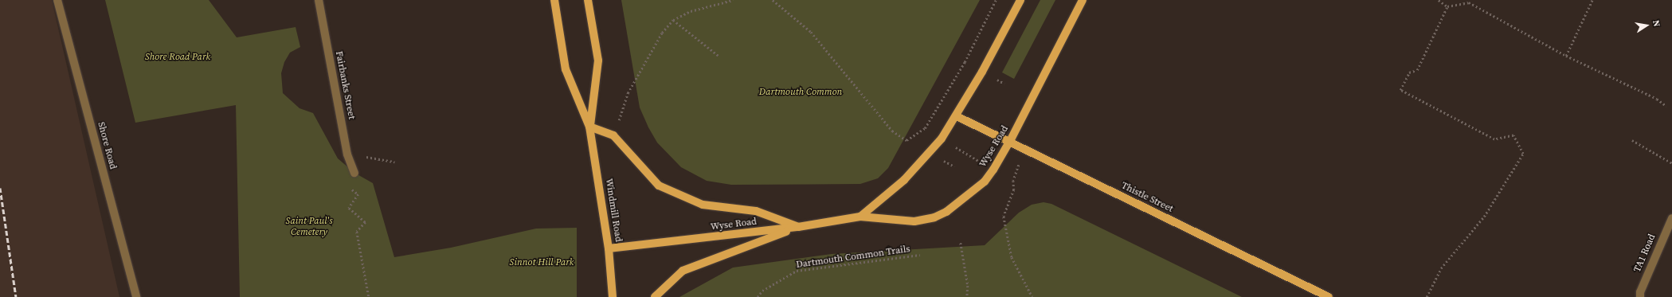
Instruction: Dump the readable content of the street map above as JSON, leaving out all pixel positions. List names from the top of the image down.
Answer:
{
  "streets": {
    "main road": ["Wyse Road", "Thistle Street", "Windmill Road"],
    "street": ["Fairbanks Street", "Shore Road", "TA1 Road"],
    "path": ["Dartmouth Common Trails"]
  },
  "crossings": [
    ["Wyse Road", "Thistle Street"],
    ["Wyse Road", "Windmill Road"]
  ],
  "parks": [
    "Shore Road Park",
    "Dartmouth Common",
    "Saint Paul's Cemetery",
    "Sinnot Hill Park"
  ],
  "north": "right"
}
